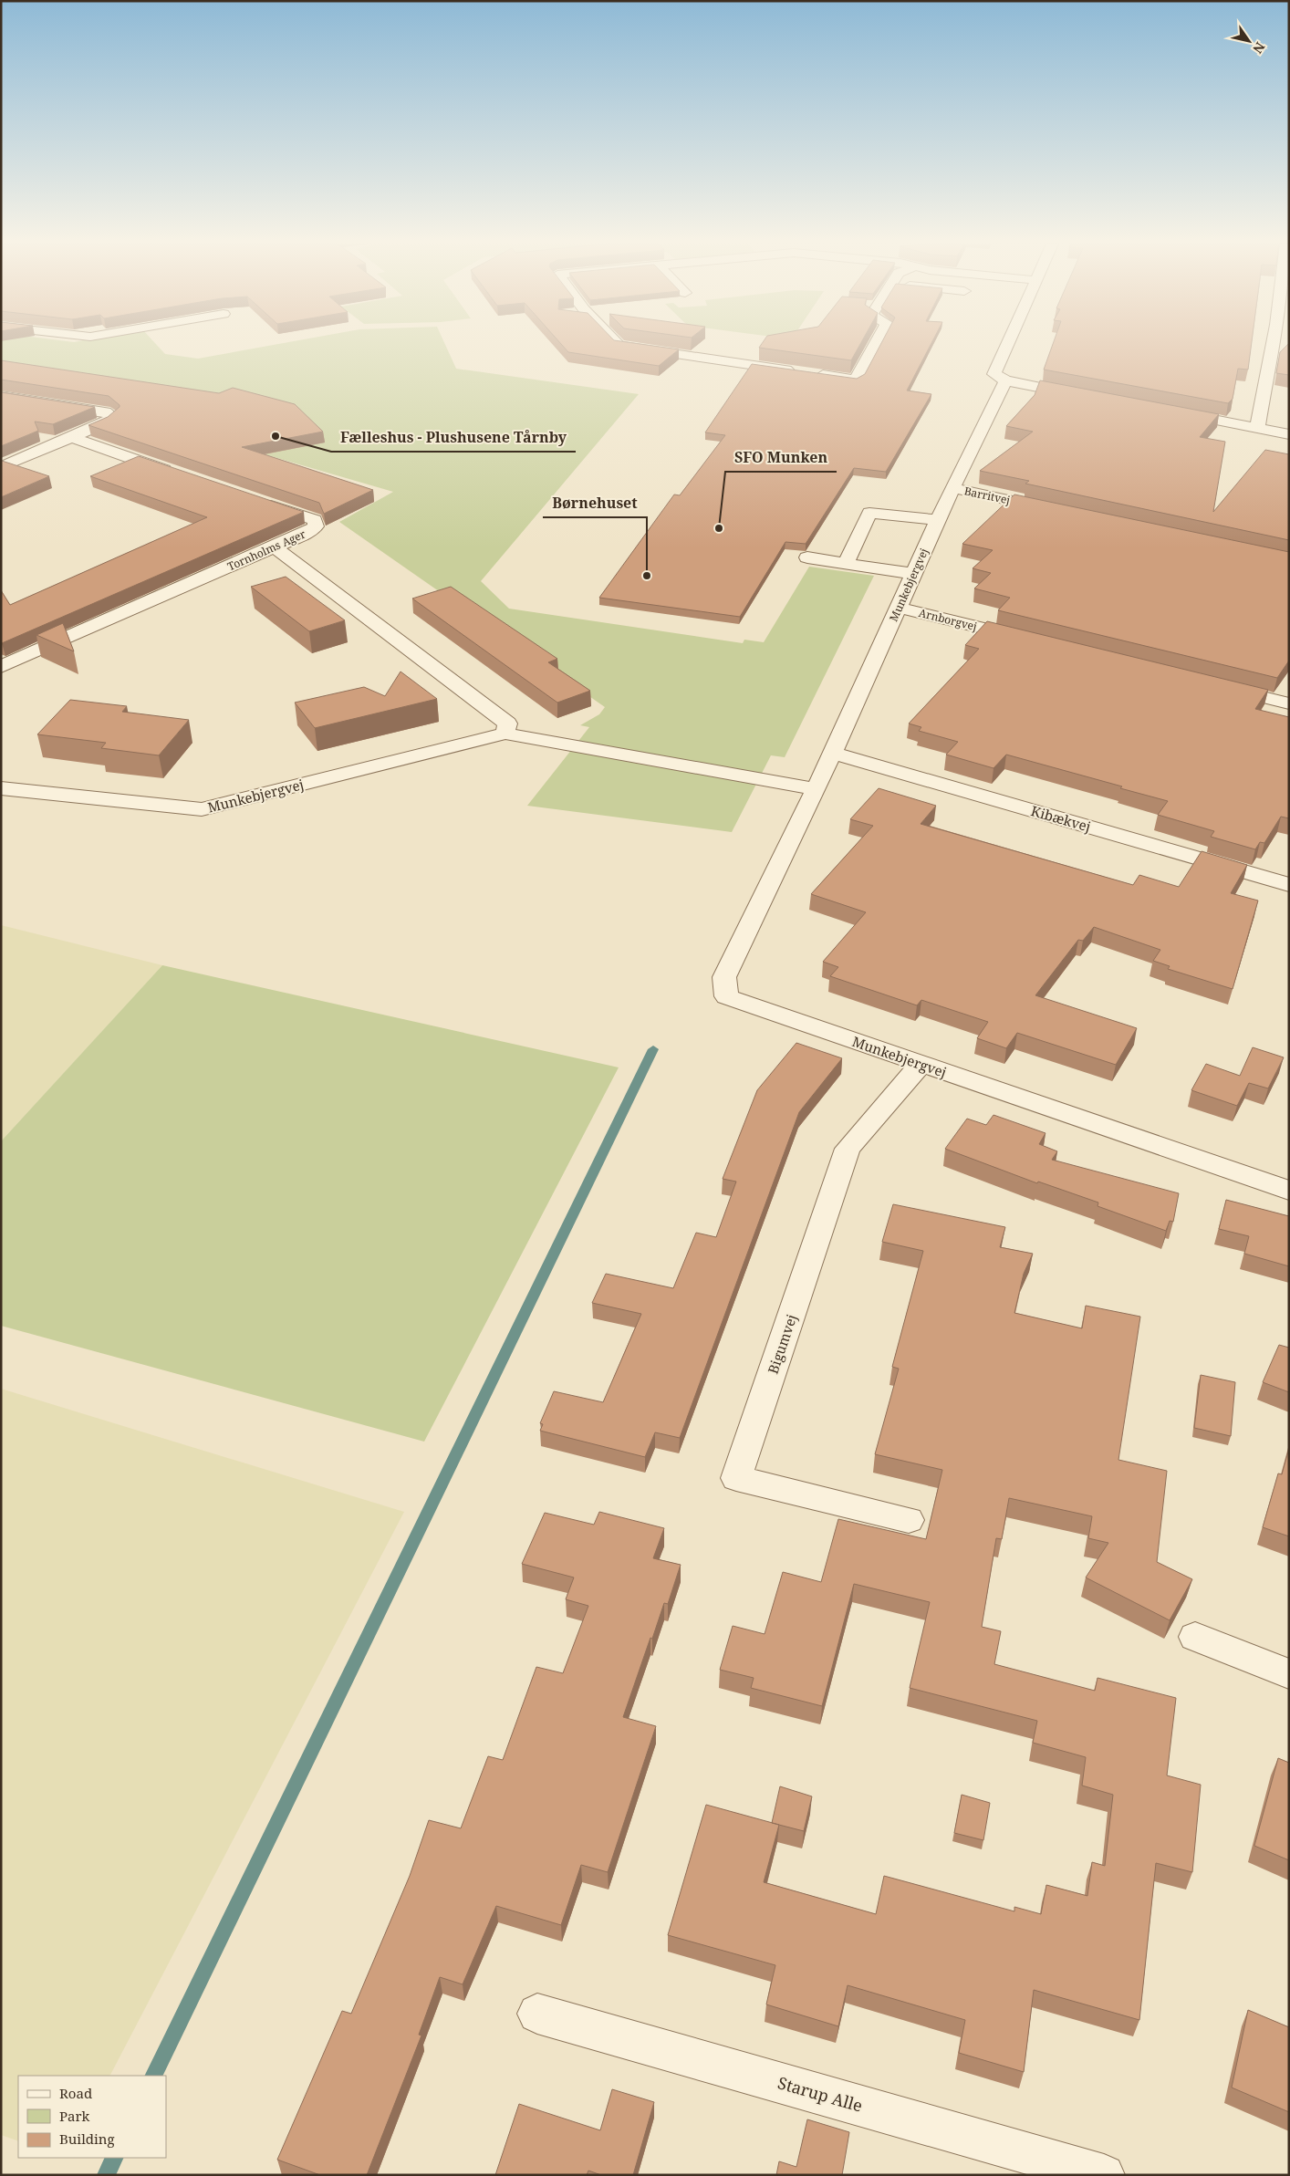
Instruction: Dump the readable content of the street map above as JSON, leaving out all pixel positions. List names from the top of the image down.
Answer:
{
  "streets": {
    "street": [
      "Barritvej",
      "Tornholms Ager",
      "Munkebjergvej",
      "Arnborgvej",
      "Kibækvej",
      "Bigumvej",
      "Starup Alle"
    ]
  },
  "crossings": [
    ["Barritvej", "Munkebjergvej"],
    ["Munkebjergvej", "Arnborgvej"],
    ["Munkebjergvej", "Kibækvej"],
    ["Munkebjergvej", "Bigumvej"]
  ],
  "places": ["Fælleshus - Plushusene Tårnby", "SFO Munken", "Børnehuset"],
  "legend": ["Road", "Park", "Building"],
  "north": "bottom right"
}
